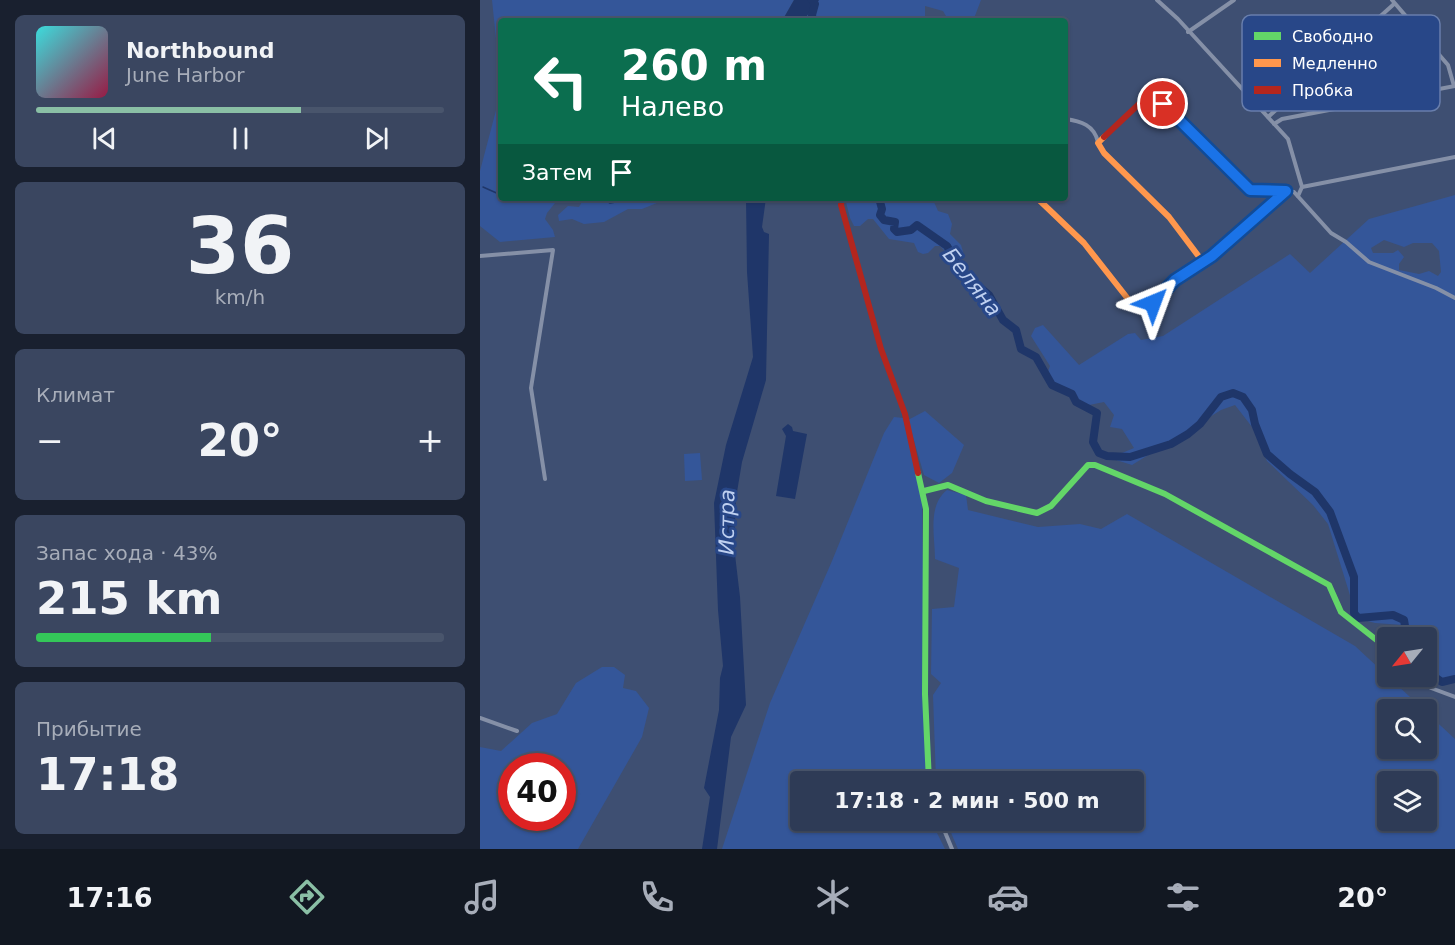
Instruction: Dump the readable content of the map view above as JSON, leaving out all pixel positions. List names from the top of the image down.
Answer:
{
  "water": ["Беляна", "Истра"],
  "legend": ["Свободно", "Медленно", "Пробка"],
  "north": "bottom left",
  "page": {
    "turn": ["260 m", "Налево"],
    "song": ["Northbound", "June Harbor"],
    "then": "Затем",
    "tile": [
      ["36", "km/h"],
      "Климат",
      ["Запас хода · 43%", "215 km"],
      ["Прибытие", "17:18"]
    ],
    "heat": ["−", "20°", "+"],
    "limit": "40",
    "trip": "17:18 · 2 мин · 500 m",
    "tabs": ["17:16", "20°"]
  }
}
